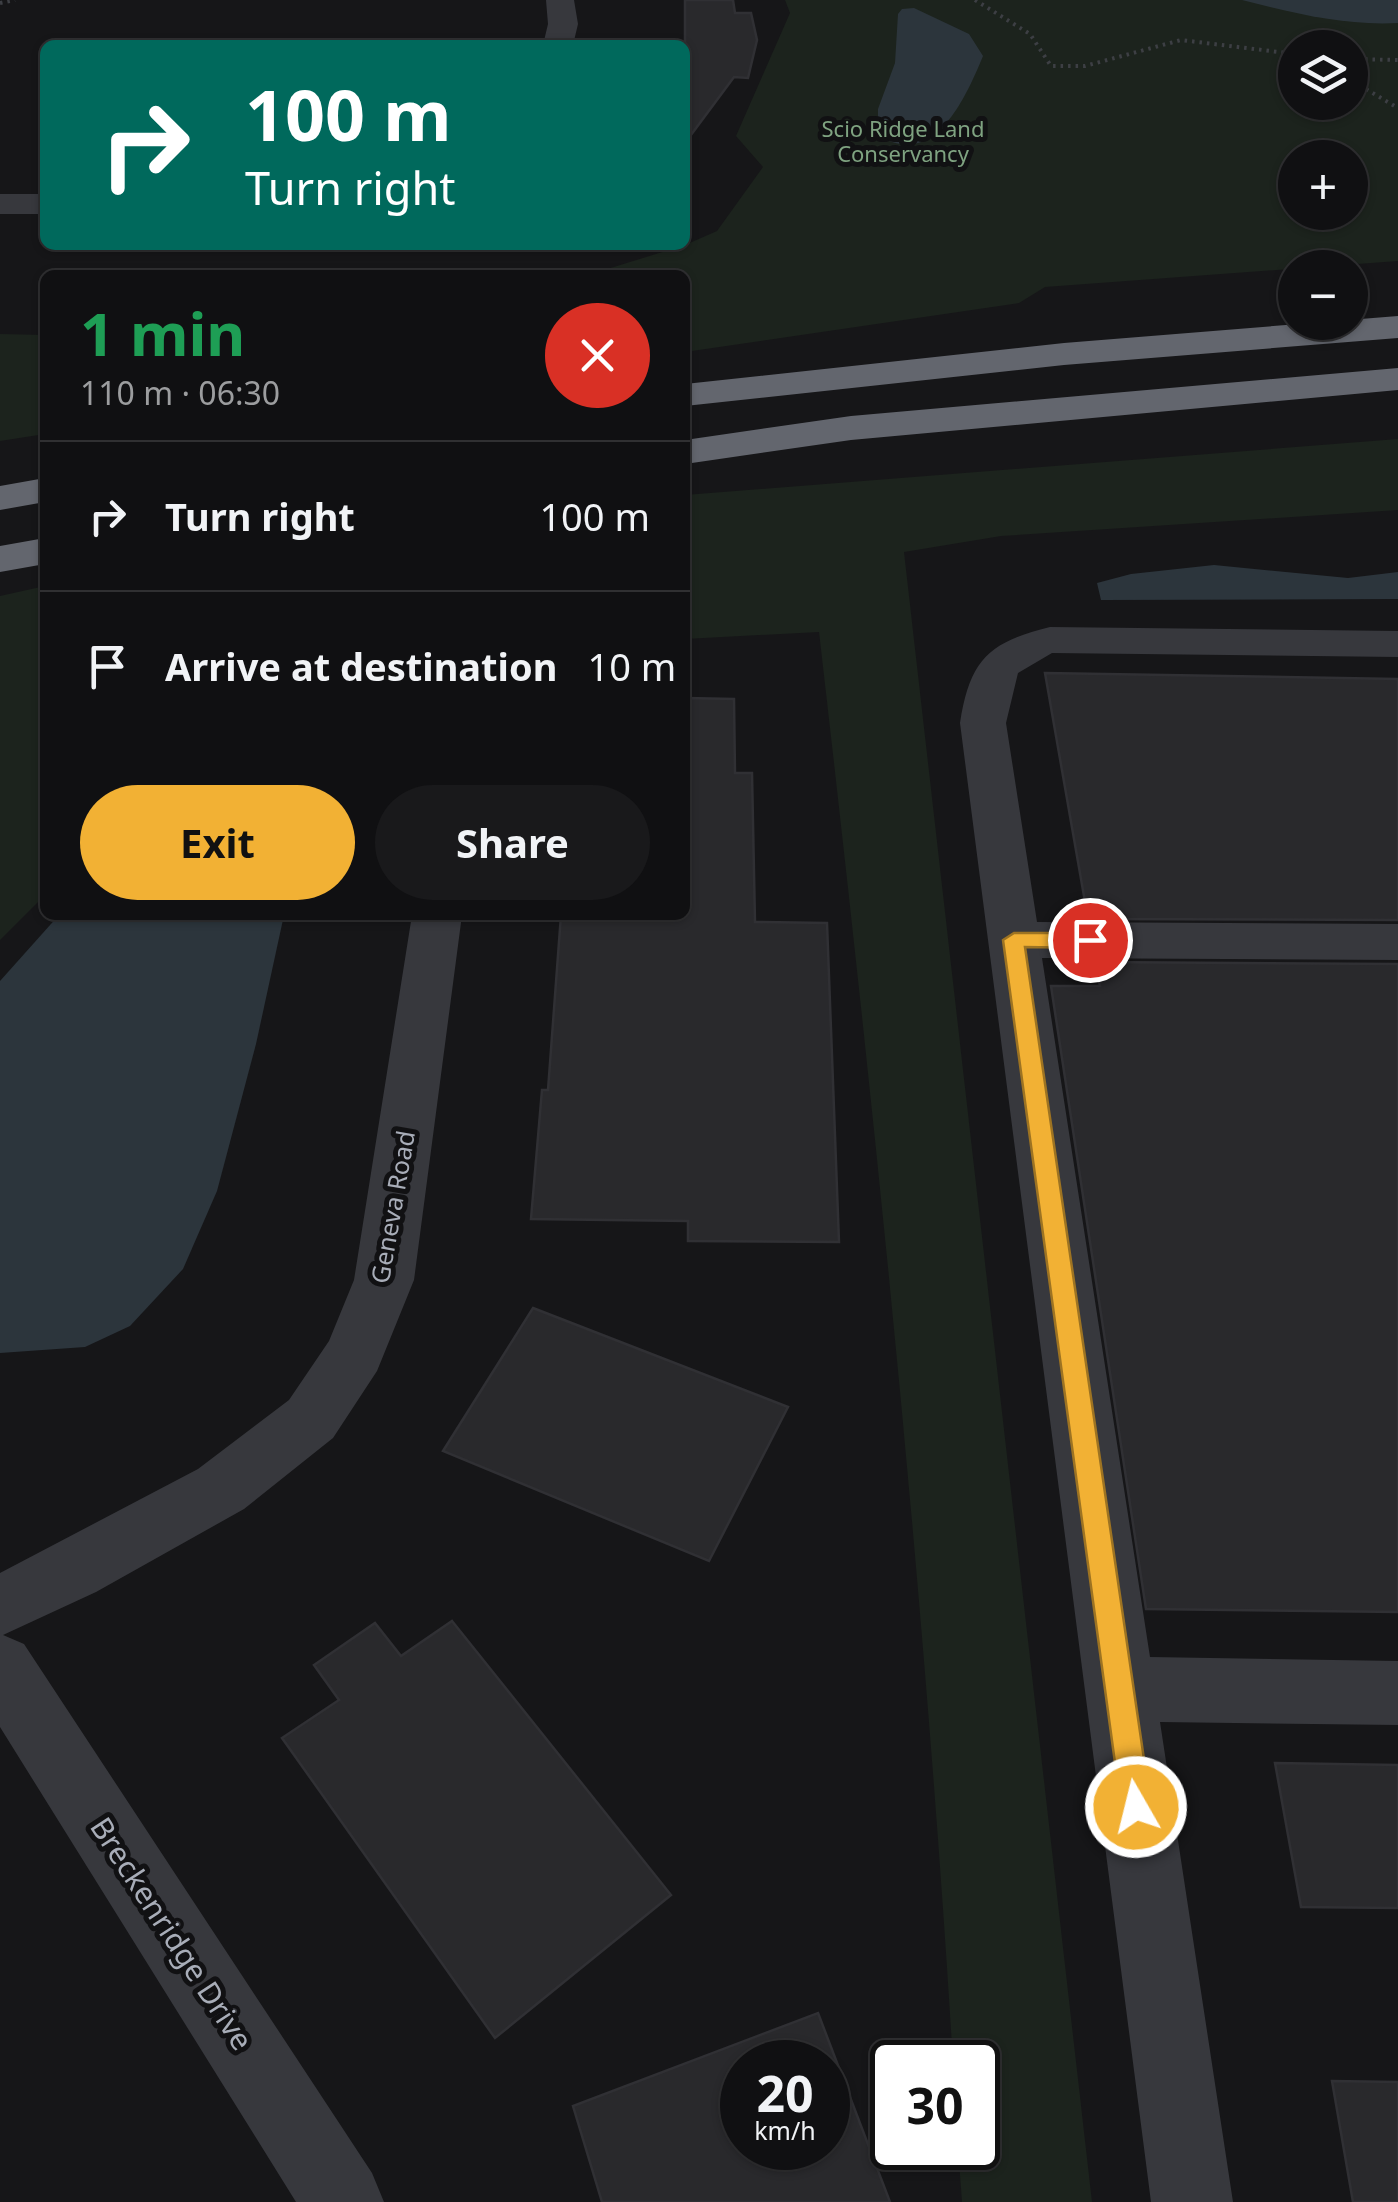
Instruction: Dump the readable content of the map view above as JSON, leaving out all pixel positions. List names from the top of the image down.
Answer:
{
  "streets": {
    "street": ["Geneva Road", "Breckenridge Drive"]
  },
  "parks": ["Scio Ridge Land Conservancy"],
  "page": {
    "map_buttons": ["+", "−"],
    "turn": ["100 m", "Turn right"],
    "heading": ["1 min", "110 m · 06:30"],
    "list": [
      {
        "name": "Turn right",
        "value": "100 m"
      },
      {
        "name": "Arrive at destination",
        "value": "10 m"
      }
    ],
    "buttons": ["Exit", "Share"],
    "speed": "20 km/h",
    "limit": "30"
  }
}
